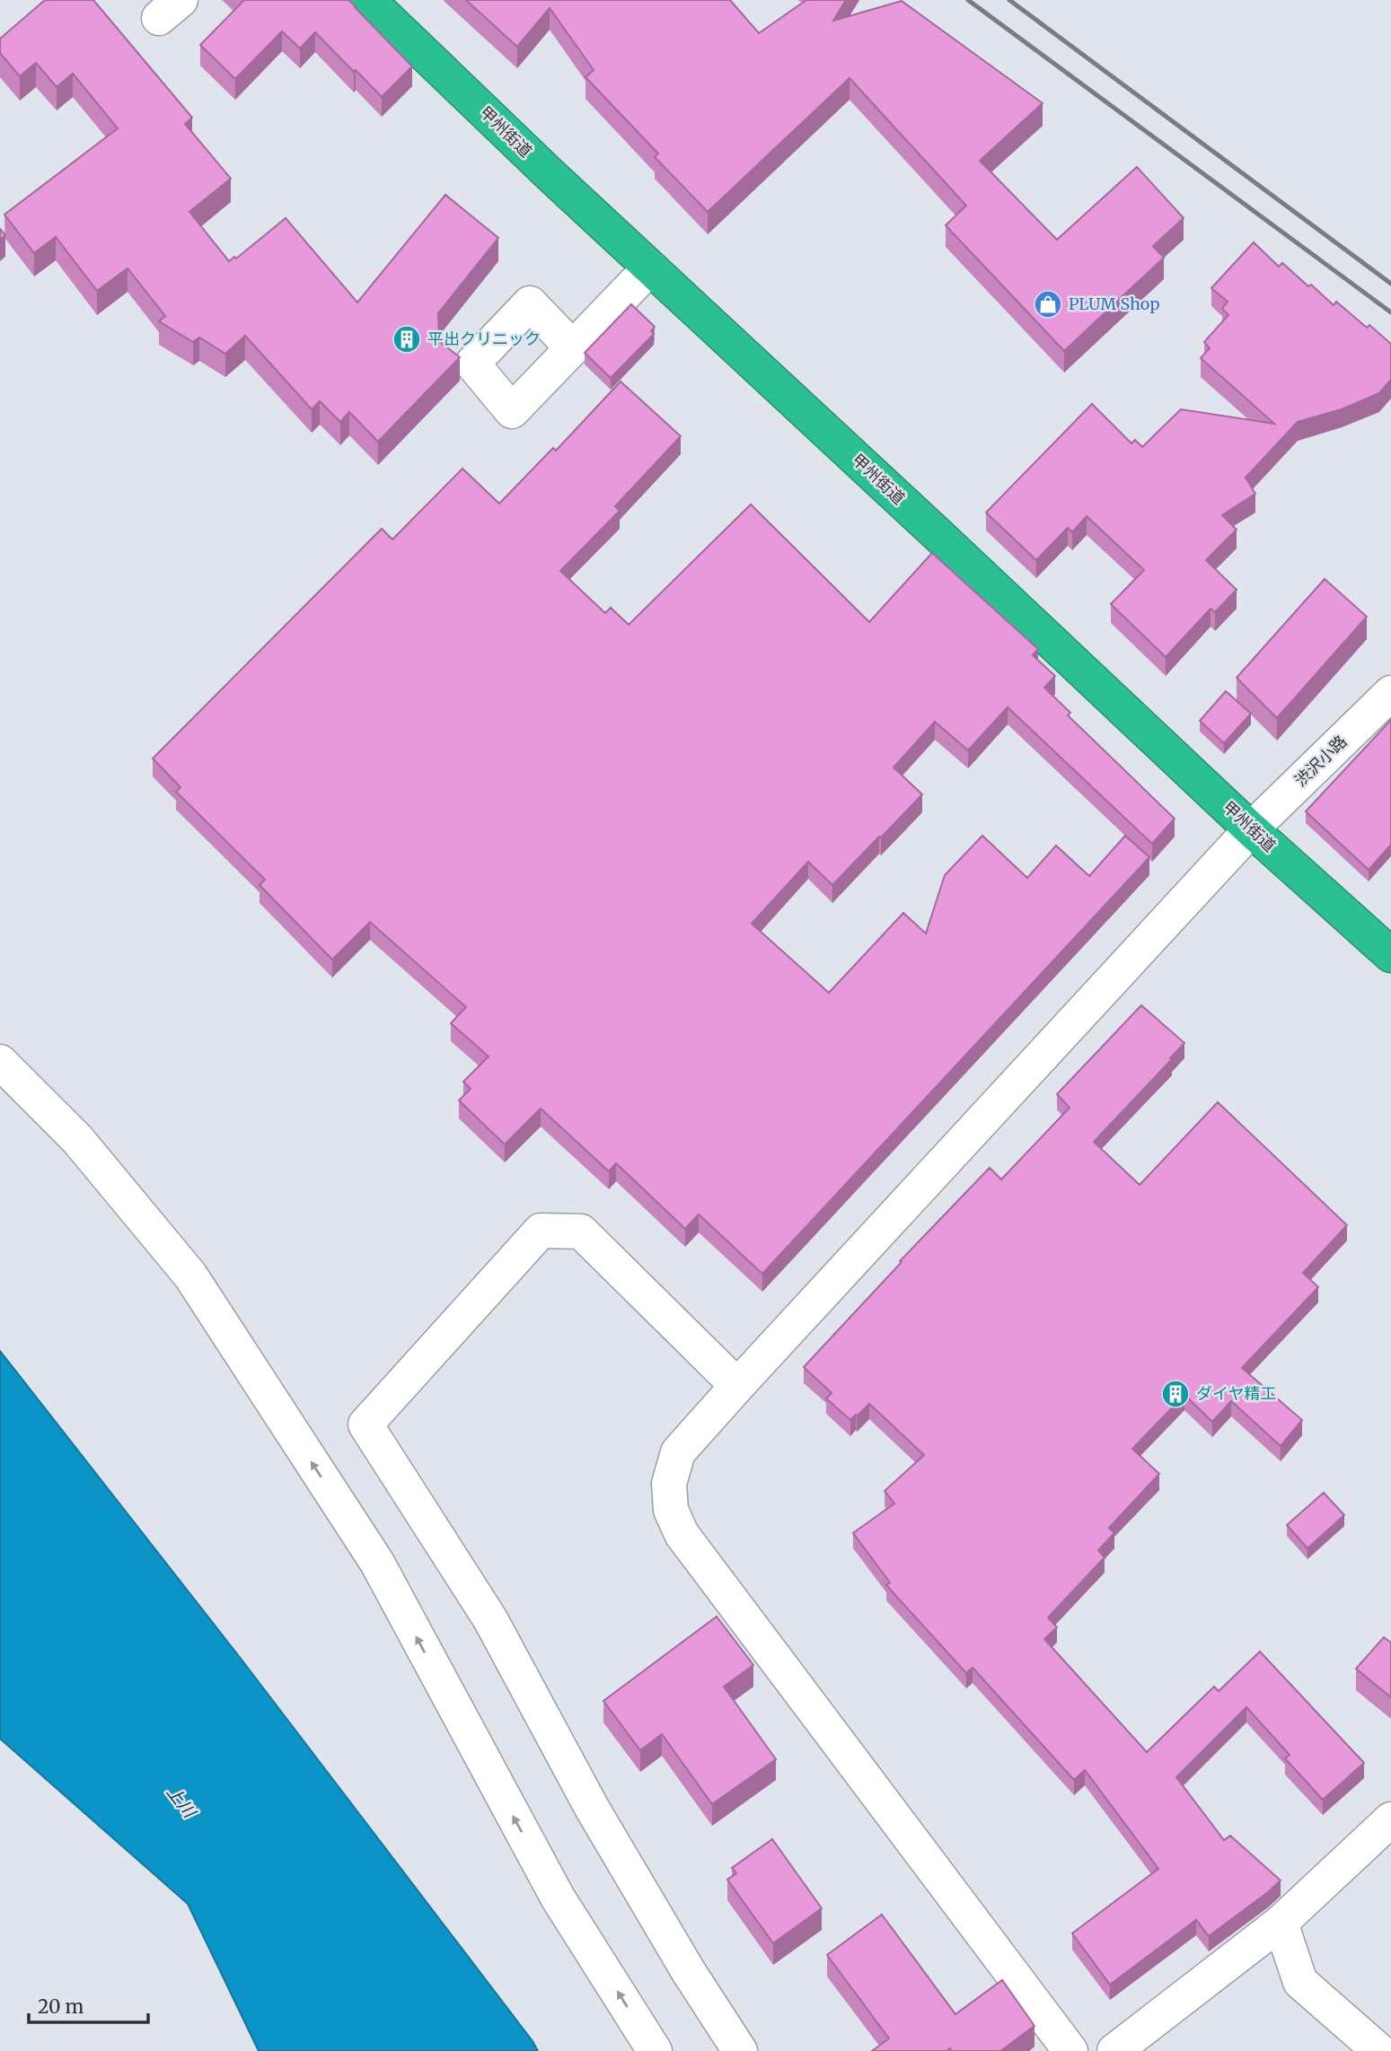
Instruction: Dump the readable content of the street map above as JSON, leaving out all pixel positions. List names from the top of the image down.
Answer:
{
  "streets": {
    "highway": ["甲州街道"],
    "street": ["渋沢小路"]
  },
  "crossings": [
    ["甲州街道", "渋沢小路"]
  ],
  "water": ["上川"],
  "places": {
    "shop": ["PLUM Shop"],
    "building": ["平出クリニック", "ダイヤ精工"]
  },
  "scale_bar": "20 m"
}
